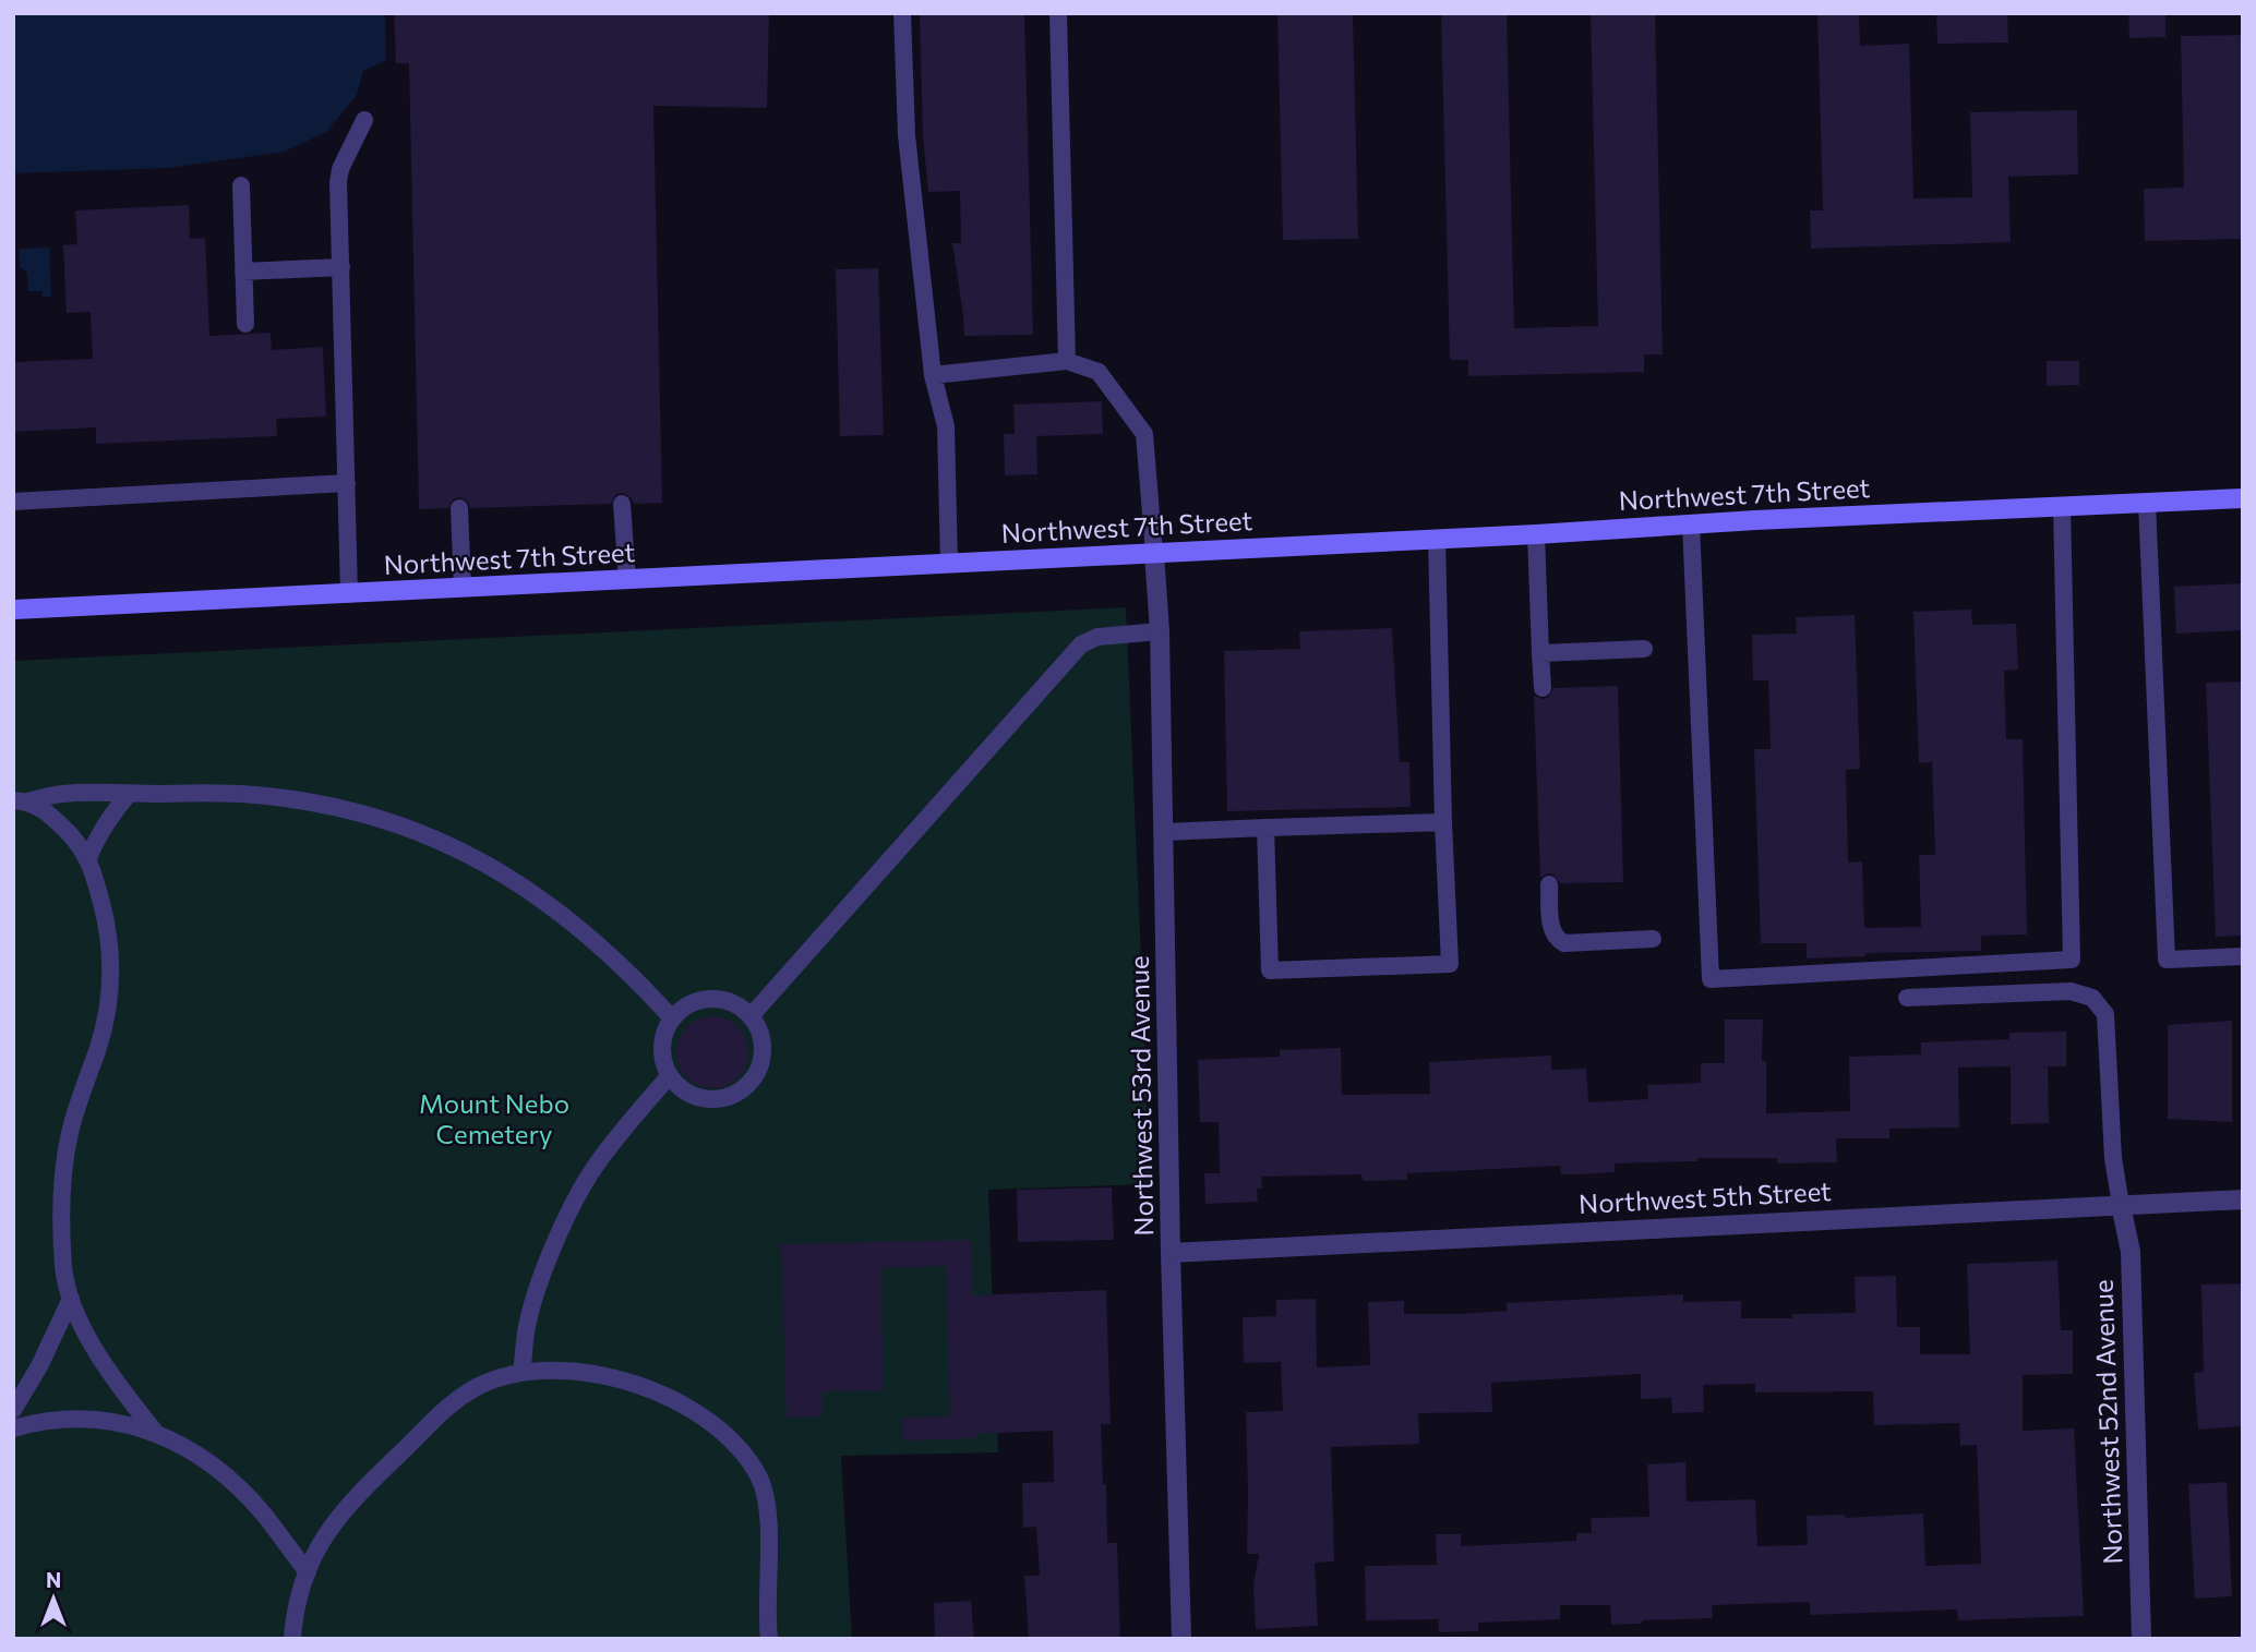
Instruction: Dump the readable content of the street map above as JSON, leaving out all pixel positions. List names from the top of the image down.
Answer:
{
  "streets": {
    "main road": ["Northwest 7th Street"],
    "street": ["Northwest 53rd Avenue", "Northwest 5th Street", "Northwest 52nd Avenue"]
  },
  "crossings": [
    ["Northwest 7th Street", "Northwest 53rd Avenue"],
    ["Northwest 53rd Avenue", "Northwest 5th Street"],
    ["Northwest 5th Street", "Northwest 52nd Avenue"]
  ],
  "parks": ["Mount Nebo Cemetery"],
  "north": "top"
}
